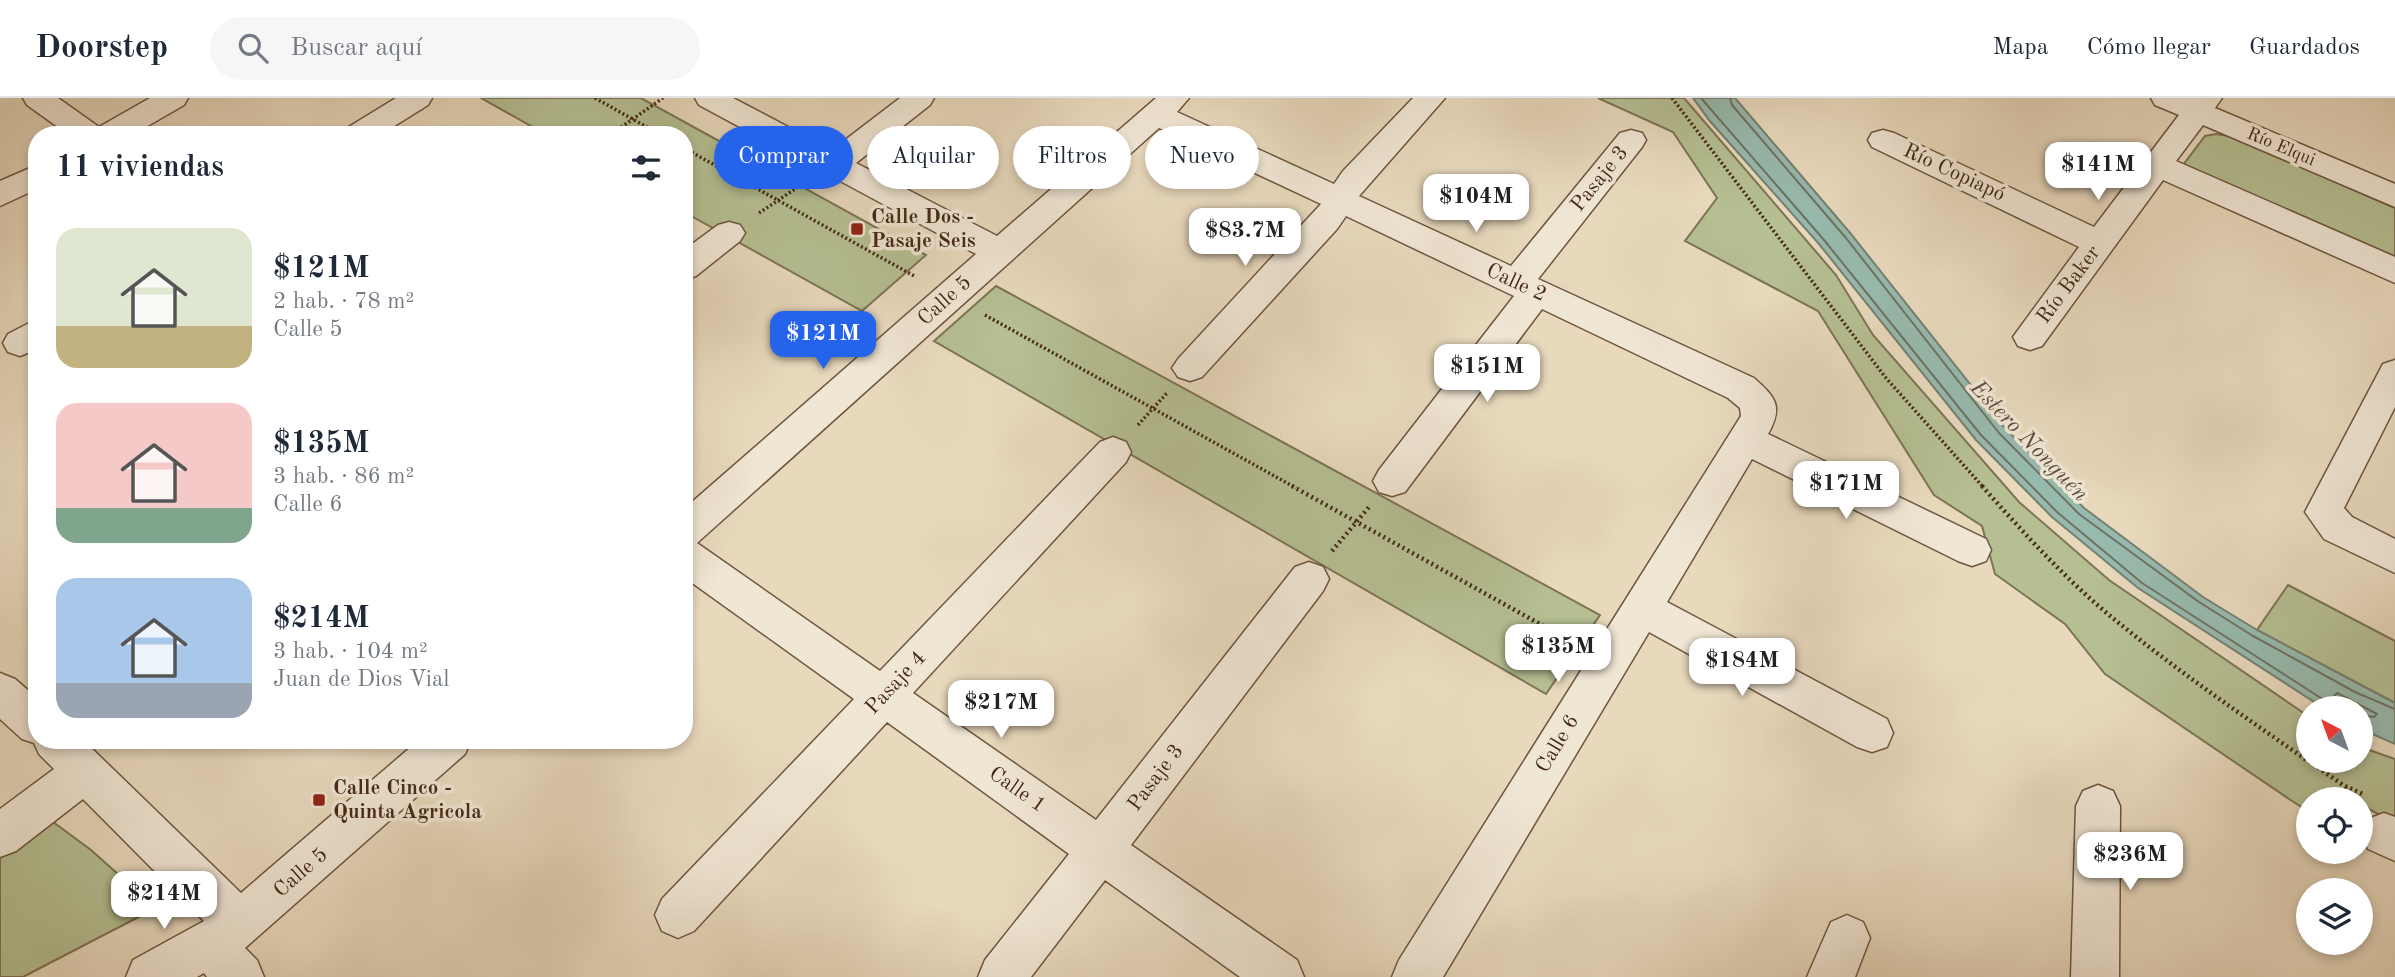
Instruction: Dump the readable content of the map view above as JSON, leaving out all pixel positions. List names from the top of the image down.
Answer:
{
  "streets": {
    "street": [
      "Río Elqui",
      "Río Copiapó",
      "Pasaje 3",
      "Calle 2",
      "Río Baker",
      "Calle 5",
      "Pasaje 4",
      "Calle 6",
      "Calle 1"
    ]
  },
  "crossings": [
    ["Río Elqui", "Río Baker"],
    ["Río Copiapó", "Río Baker"],
    ["Pasaje 3", "Calle 2"],
    ["Pasaje 3", "Calle 1"],
    ["Calle 2", "Calle 5"],
    ["Calle 2", "Calle 6"],
    ["Pasaje 4", "Calle 1"]
  ],
  "water": ["Estero Nonguén"],
  "places": {
    "transit": ["Calle Dos - Pasaje Seis", "Calle Cinco - Quinta Agricola"]
  },
  "north": "top left",
  "page": {
    "header": "Doorstep",
    "search": "Buscar aquí",
    "nav": ["Mapa", "Cómo llegar", "Guardados"],
    "chip": [
      "Comprar",
      "Alquilar",
      "Filtros",
      "Nuevo"
    ],
    "heading": "11 viviendas",
    "price": [
      "$141M",
      "$104M",
      "$83.7M",
      "$121M",
      "$151M",
      "$171M",
      "$135M",
      "$184M",
      "$217M",
      "$236M",
      "$214M"
    ],
    "list": [
      {
        "name": "$121M",
        "note": "2 hab. · 78 m² · Calle 5"
      },
      {
        "name": "$135M",
        "note": "3 hab. · 86 m² · Calle 6"
      },
      {
        "name": "$214M",
        "note": "3 hab. · 104 m² · Juan de Dios Vial"
      }
    ]
  }
}
